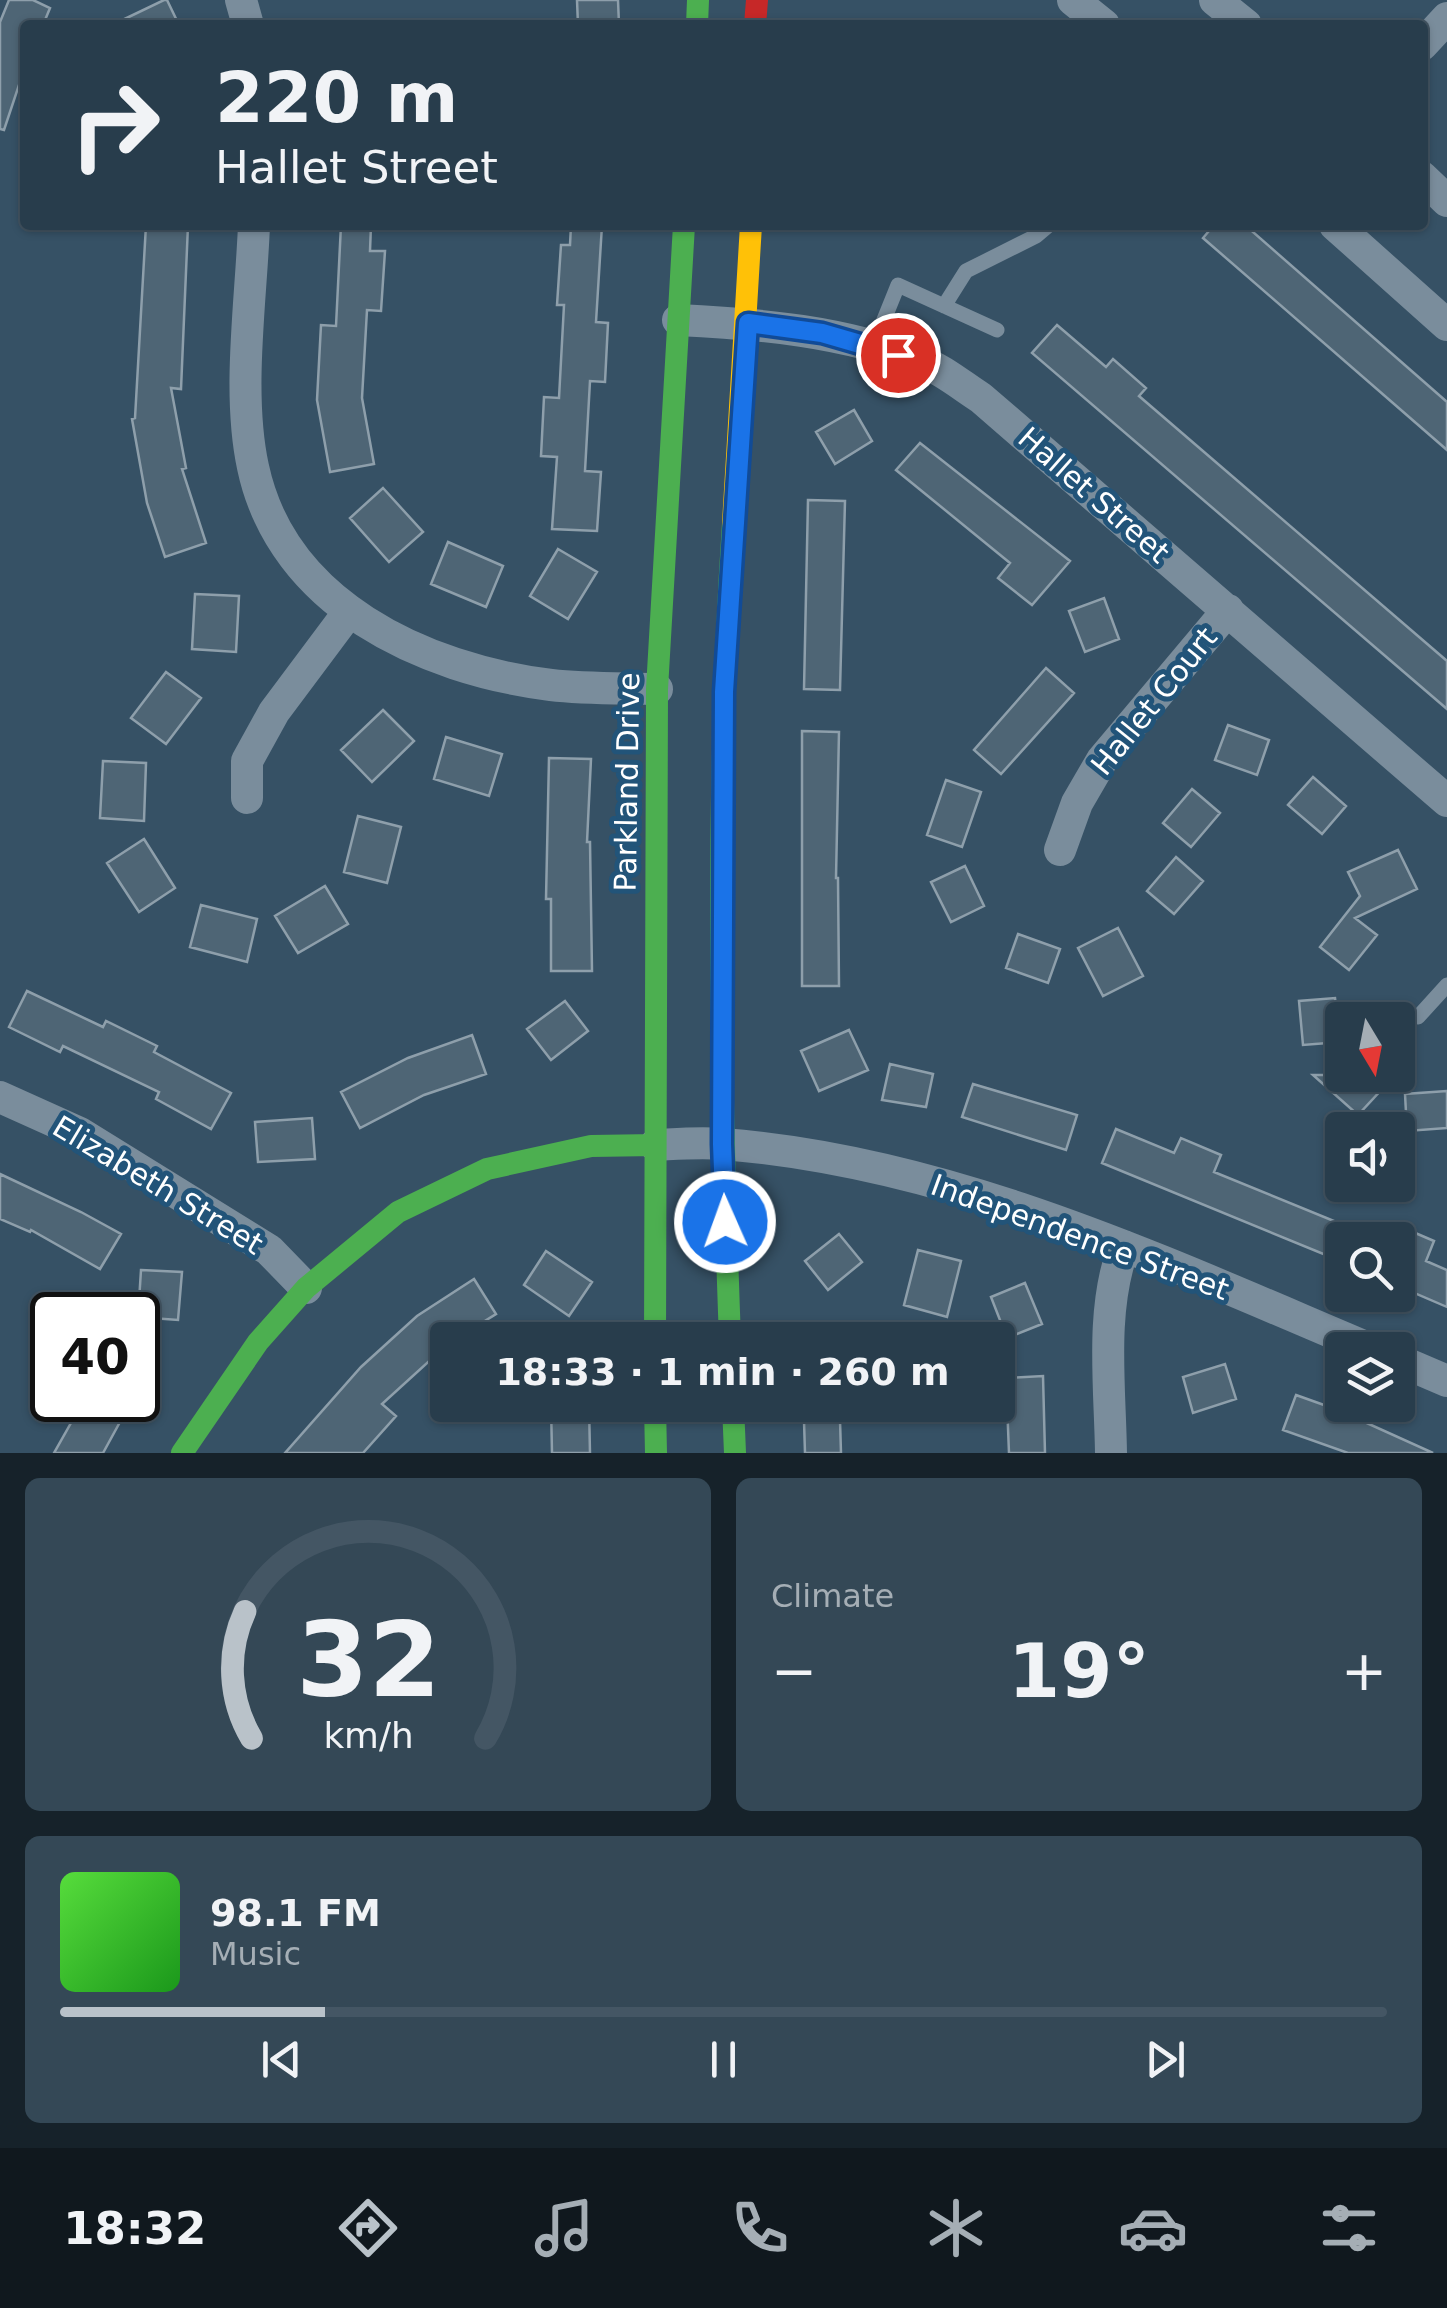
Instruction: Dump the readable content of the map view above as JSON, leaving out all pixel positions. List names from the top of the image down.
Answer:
{
  "streets": {
    "street": [
      "Hallet Street",
      "Hallet Court",
      "Parkland Drive",
      "Elizabeth Street",
      "Independence Street"
    ]
  },
  "crossings": [
    ["Hallet Street", "Hallet Court"],
    ["Hallet Street", "Parkland Drive"],
    ["Parkland Drive", "Independence Street"],
    ["Elizabeth Street", "Independence Street"]
  ],
  "north": "bottom",
  "page": {
    "turn": ["220 m", "Hallet Street"],
    "limit": "40",
    "trip": "18:33 · 1 min · 260 m",
    "tile": "Climate",
    "heat": ["−", "19°", "+"],
    "song": ["98.1 FM", "Music"],
    "tabs": "18:32",
    "gauge": ["32", "km/h"]
  }
}
